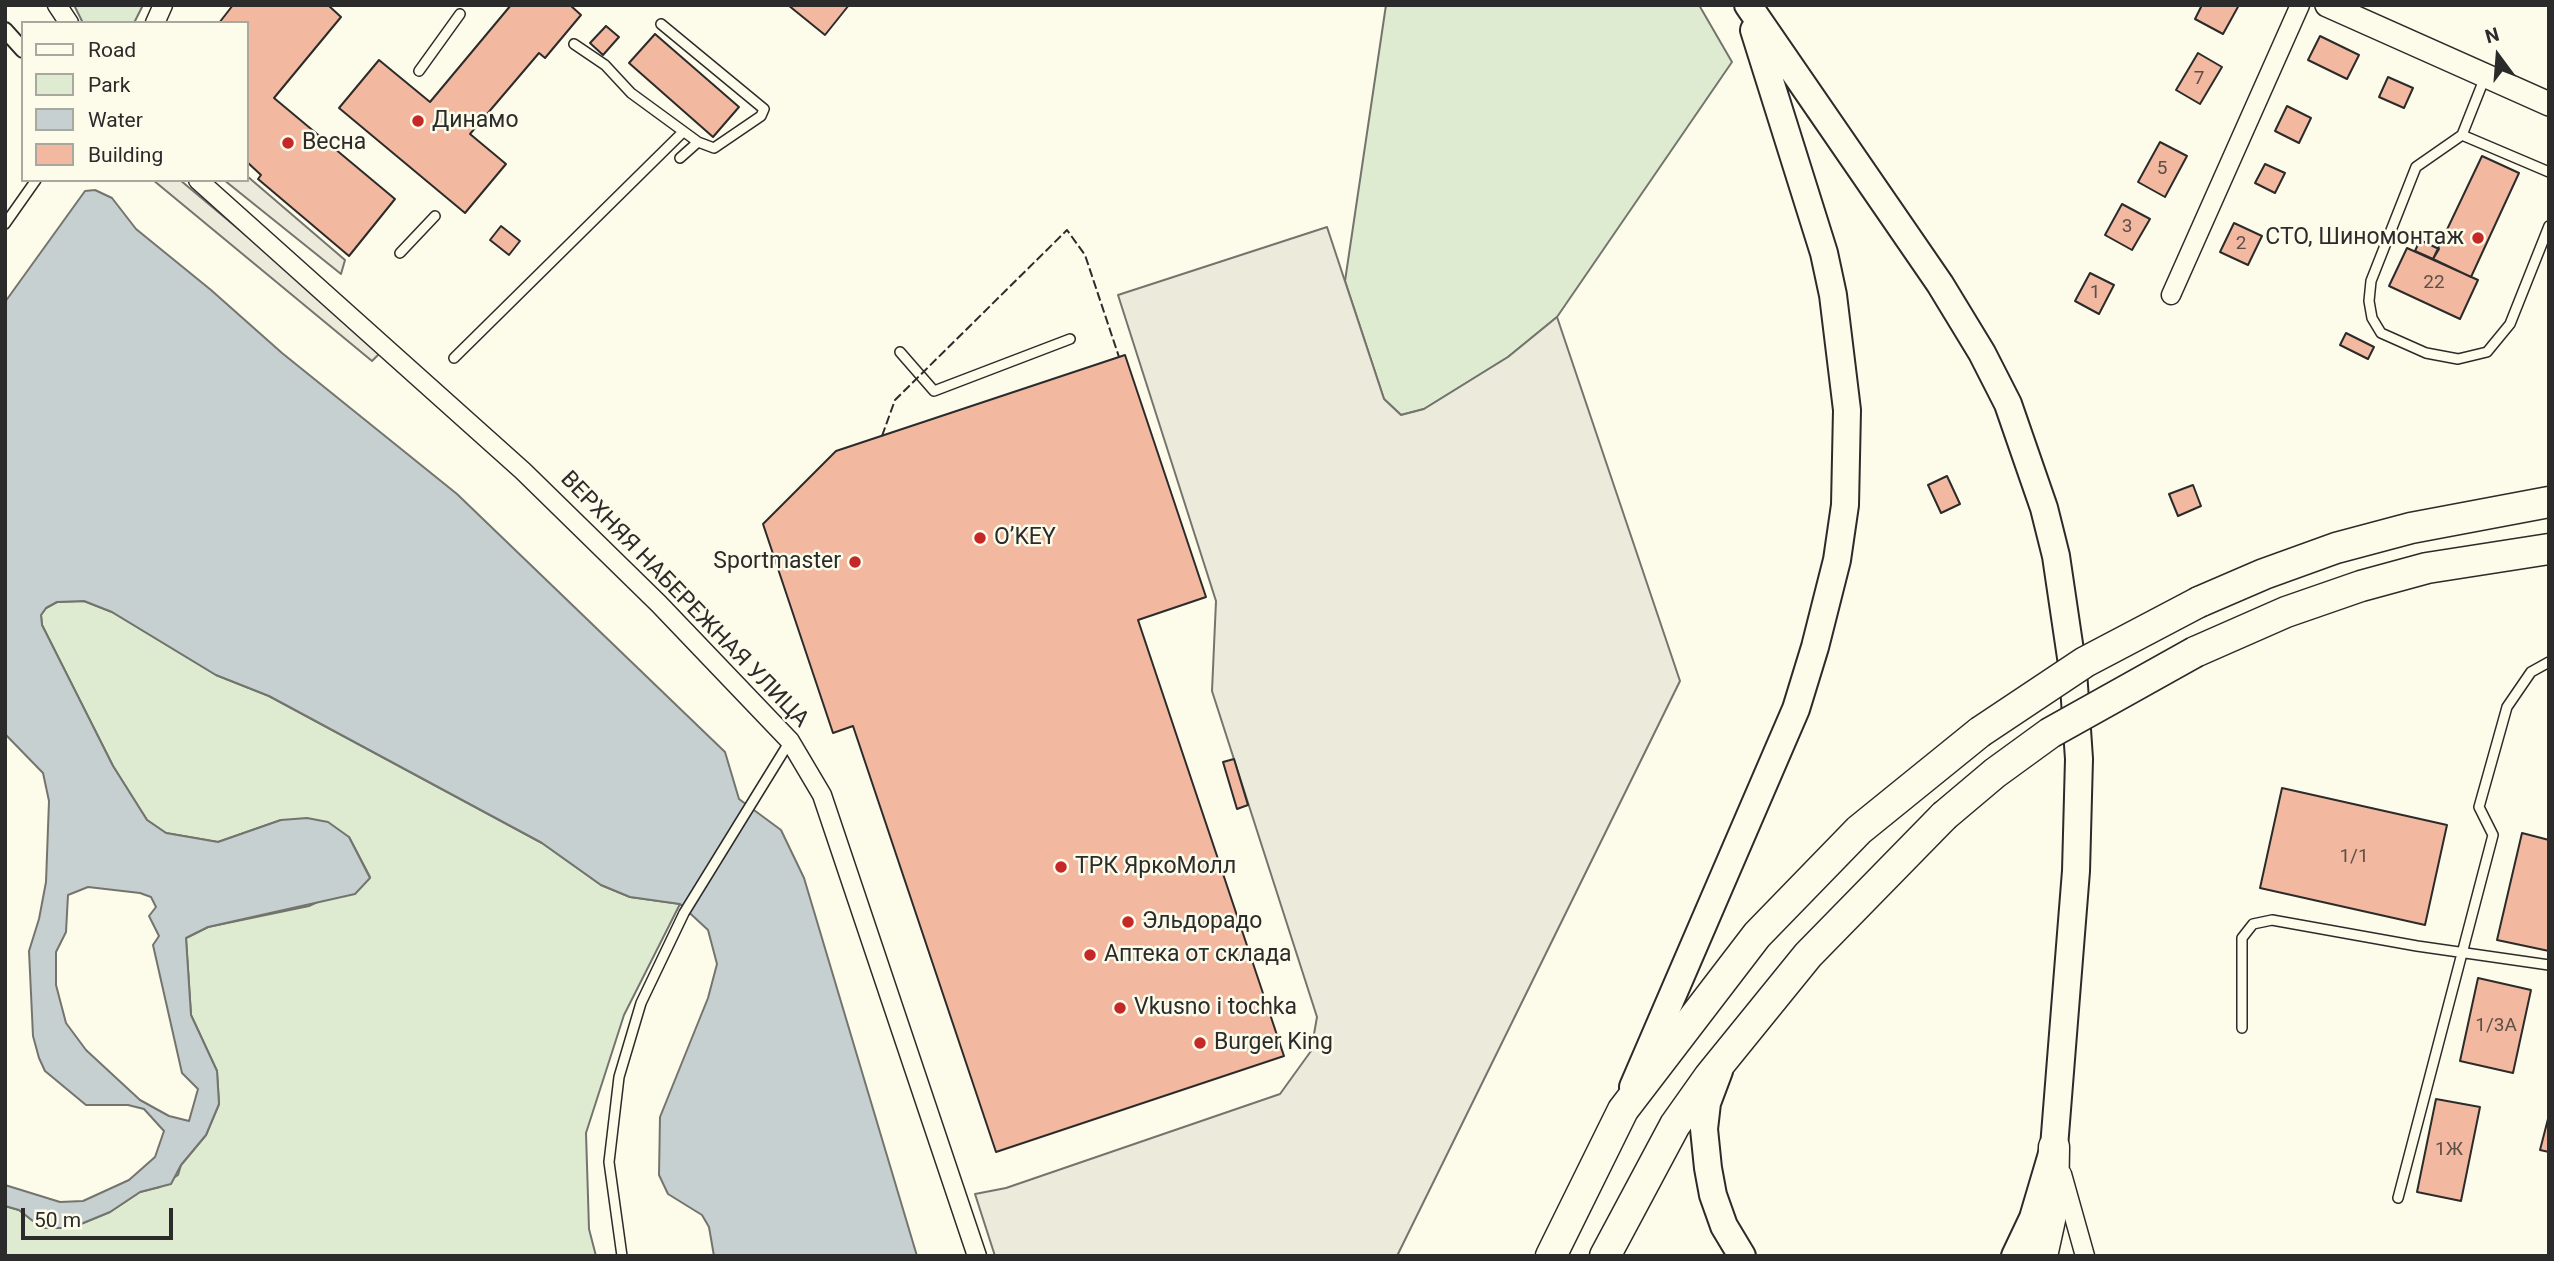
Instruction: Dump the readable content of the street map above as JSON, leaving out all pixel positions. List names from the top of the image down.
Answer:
{
  "streets": {
    "street": ["ВЕРХНЯЯ НАБЕРЕЖНАЯ УЛИЦА"]
  },
  "places": [
    "Динамо",
    "Весна",
    "СТО, Шиномонтаж",
    "O’KEY",
    "Sportmaster",
    "ТРК ЯркоМолл",
    "Эльдорадо",
    "Аптека от склада",
    "Vkusno i tochka",
    "Burger King"
  ],
  "house_numbers": [
    "7",
    "5",
    "3",
    "2",
    "22",
    "1",
    "1/1",
    "1/3А",
    "1Ж"
  ],
  "legend": [
    "Road",
    "Park",
    "Water",
    "Building"
  ],
  "scale_bar": "50 m",
  "north": "top"
}
